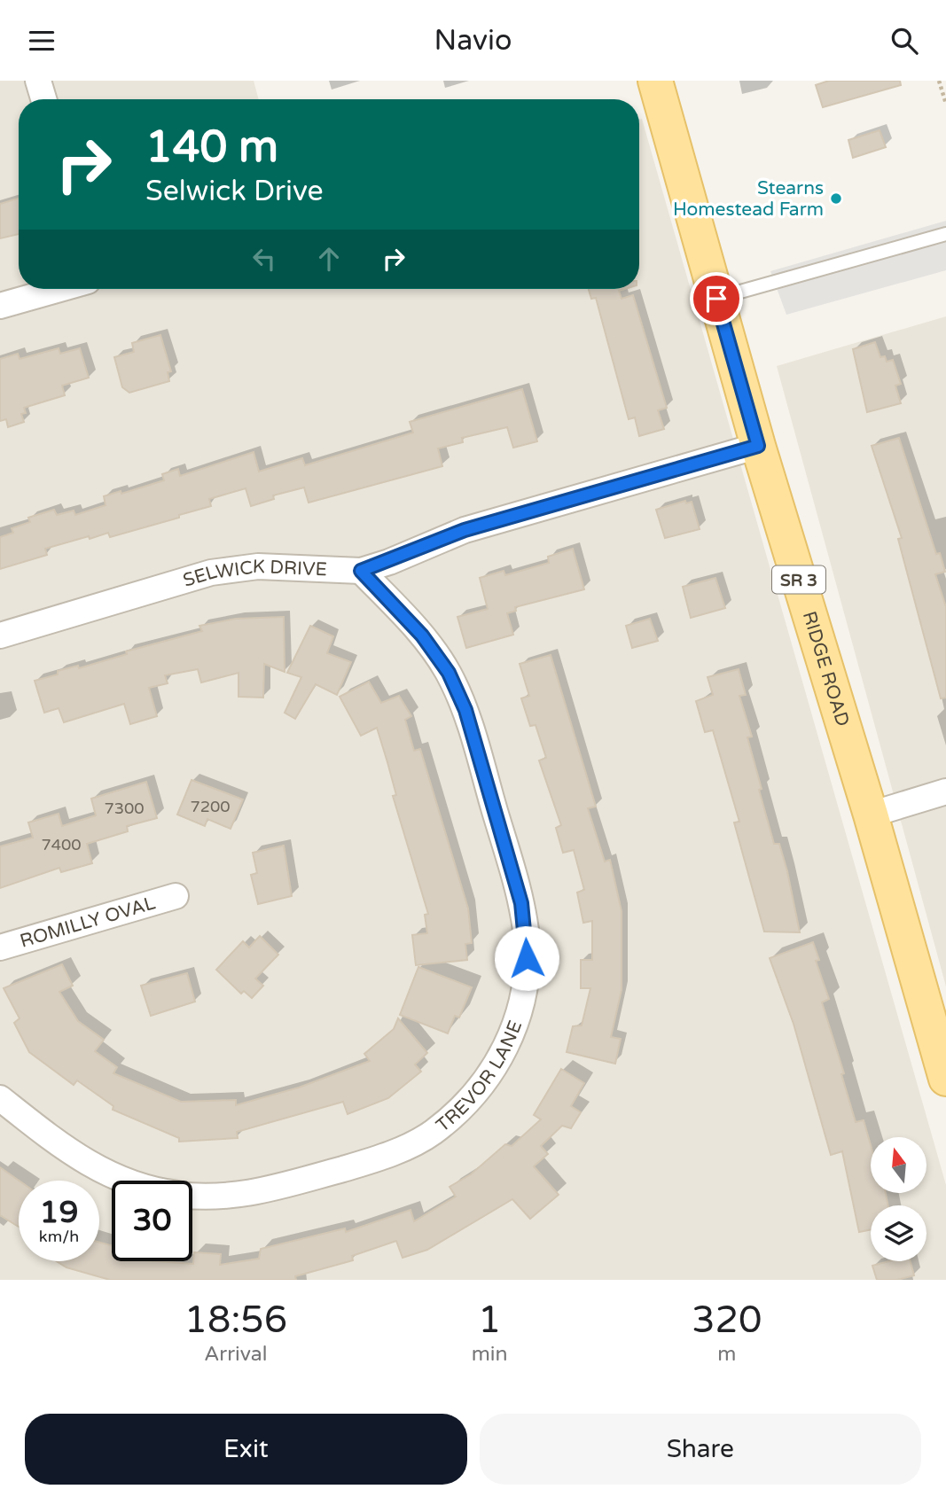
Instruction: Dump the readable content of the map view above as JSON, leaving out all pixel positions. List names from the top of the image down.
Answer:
{
  "streets": {
    "main road": ["SR 3", "RIDGE ROAD"],
    "street": ["SELWICK DRIVE", "ROMILLY OVAL", "TREVOR LANE"]
  },
  "crossings": [
    ["SELWICK DRIVE", "RIDGE ROAD"],
    ["SELWICK DRIVE", "TREVOR LANE"]
  ],
  "places": ["Stearns Homestead Farm"],
  "house_numbers": ["7200", "7300", "7400"],
  "north": "top",
  "page": {
    "header": "Navio",
    "turn": ["140 m", "Selwick Drive"],
    "speed": "19 km/h",
    "limit": "30",
    "eta": [
      "18:56",
      "Arrival",
      "1",
      "min",
      "320",
      "m"
    ],
    "buttons": ["Exit", "Share"]
  }
}
